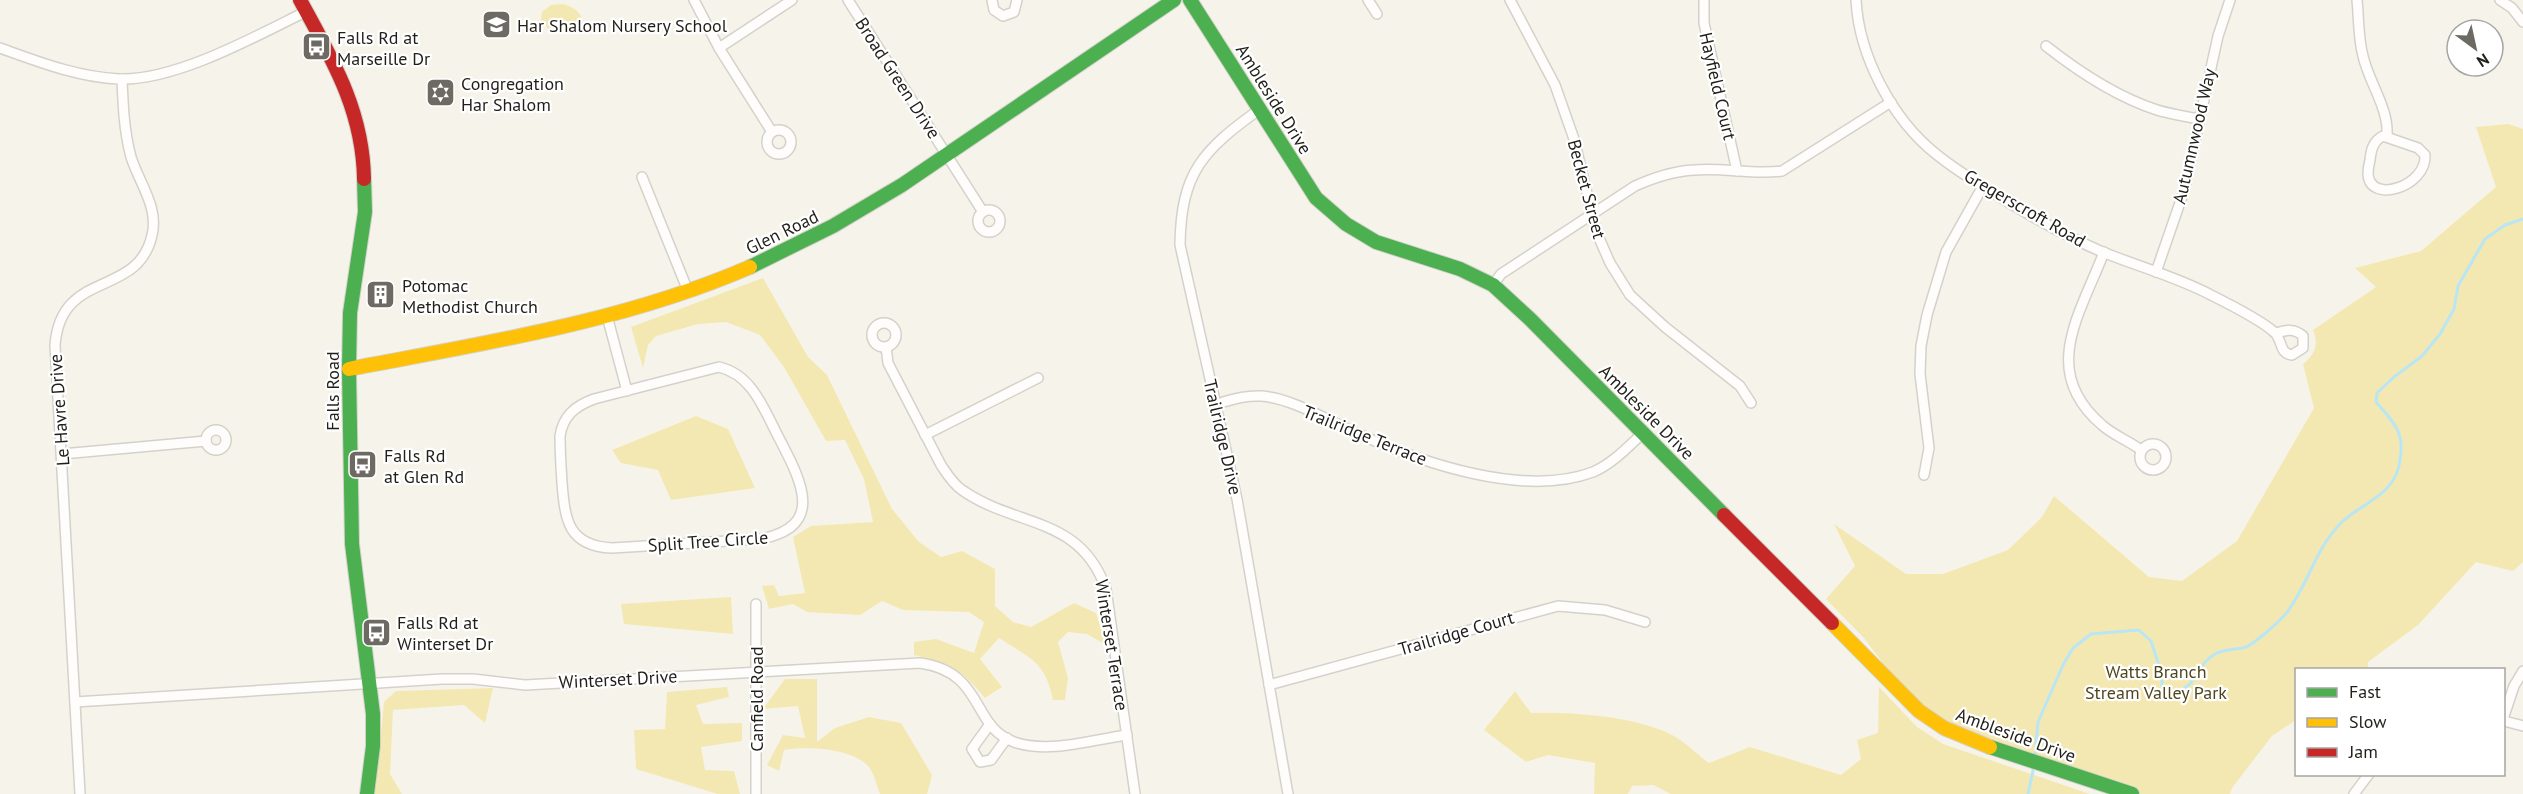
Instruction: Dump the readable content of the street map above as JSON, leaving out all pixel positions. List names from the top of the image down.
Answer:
{
  "streets": {
    "main road": ["Ambleside Drive", "Glen Road", "Falls Road"],
    "street": [
      "Broad Green Drive",
      "Hayfield Court",
      "Autumnwood Way",
      "Becket Street",
      "Gregerscroft Road",
      "Le Havre Drive",
      "Trailridge Terrace",
      "Trailridge Drive",
      "Split Tree Circle",
      "Trailridge Court",
      "Winterset Terrace",
      "Winterset Drive",
      "Canfield Road"
    ]
  },
  "crossings": [
    ["Broad Green Drive", "Glen Road"],
    ["Ambleside Drive", "Trailridge Terrace"],
    ["Ambleside Drive", "Trailridge Drive"],
    ["Autumnwood Way", "Gregerscroft Road"],
    ["Glen Road", "Falls Road"],
    ["Falls Road", "Winterset Drive"],
    ["Le Havre Drive", "Winterset Drive"],
    ["Trailridge Terrace", "Trailridge Drive"],
    ["Trailridge Drive", "Trailridge Court"],
    ["Winterset Terrace", "Winterset Drive"],
    ["Winterset Drive", "Canfield Road"]
  ],
  "parks": ["Watts Branch Stream Valley Park"],
  "places": {
    "school or university": ["Har Shalom Nursery School"],
    "bus stop": ["Falls Rd at Marseille Dr", "Falls Rd at Glen Rd", "Falls Rd at Winterset Dr"],
    "synagogue": ["Congregation Har Shalom"],
    "building": ["Potomac Methodist Church"]
  },
  "legend": ["Fast", "Slow", "Jam"],
  "north": "bottom right"
}
